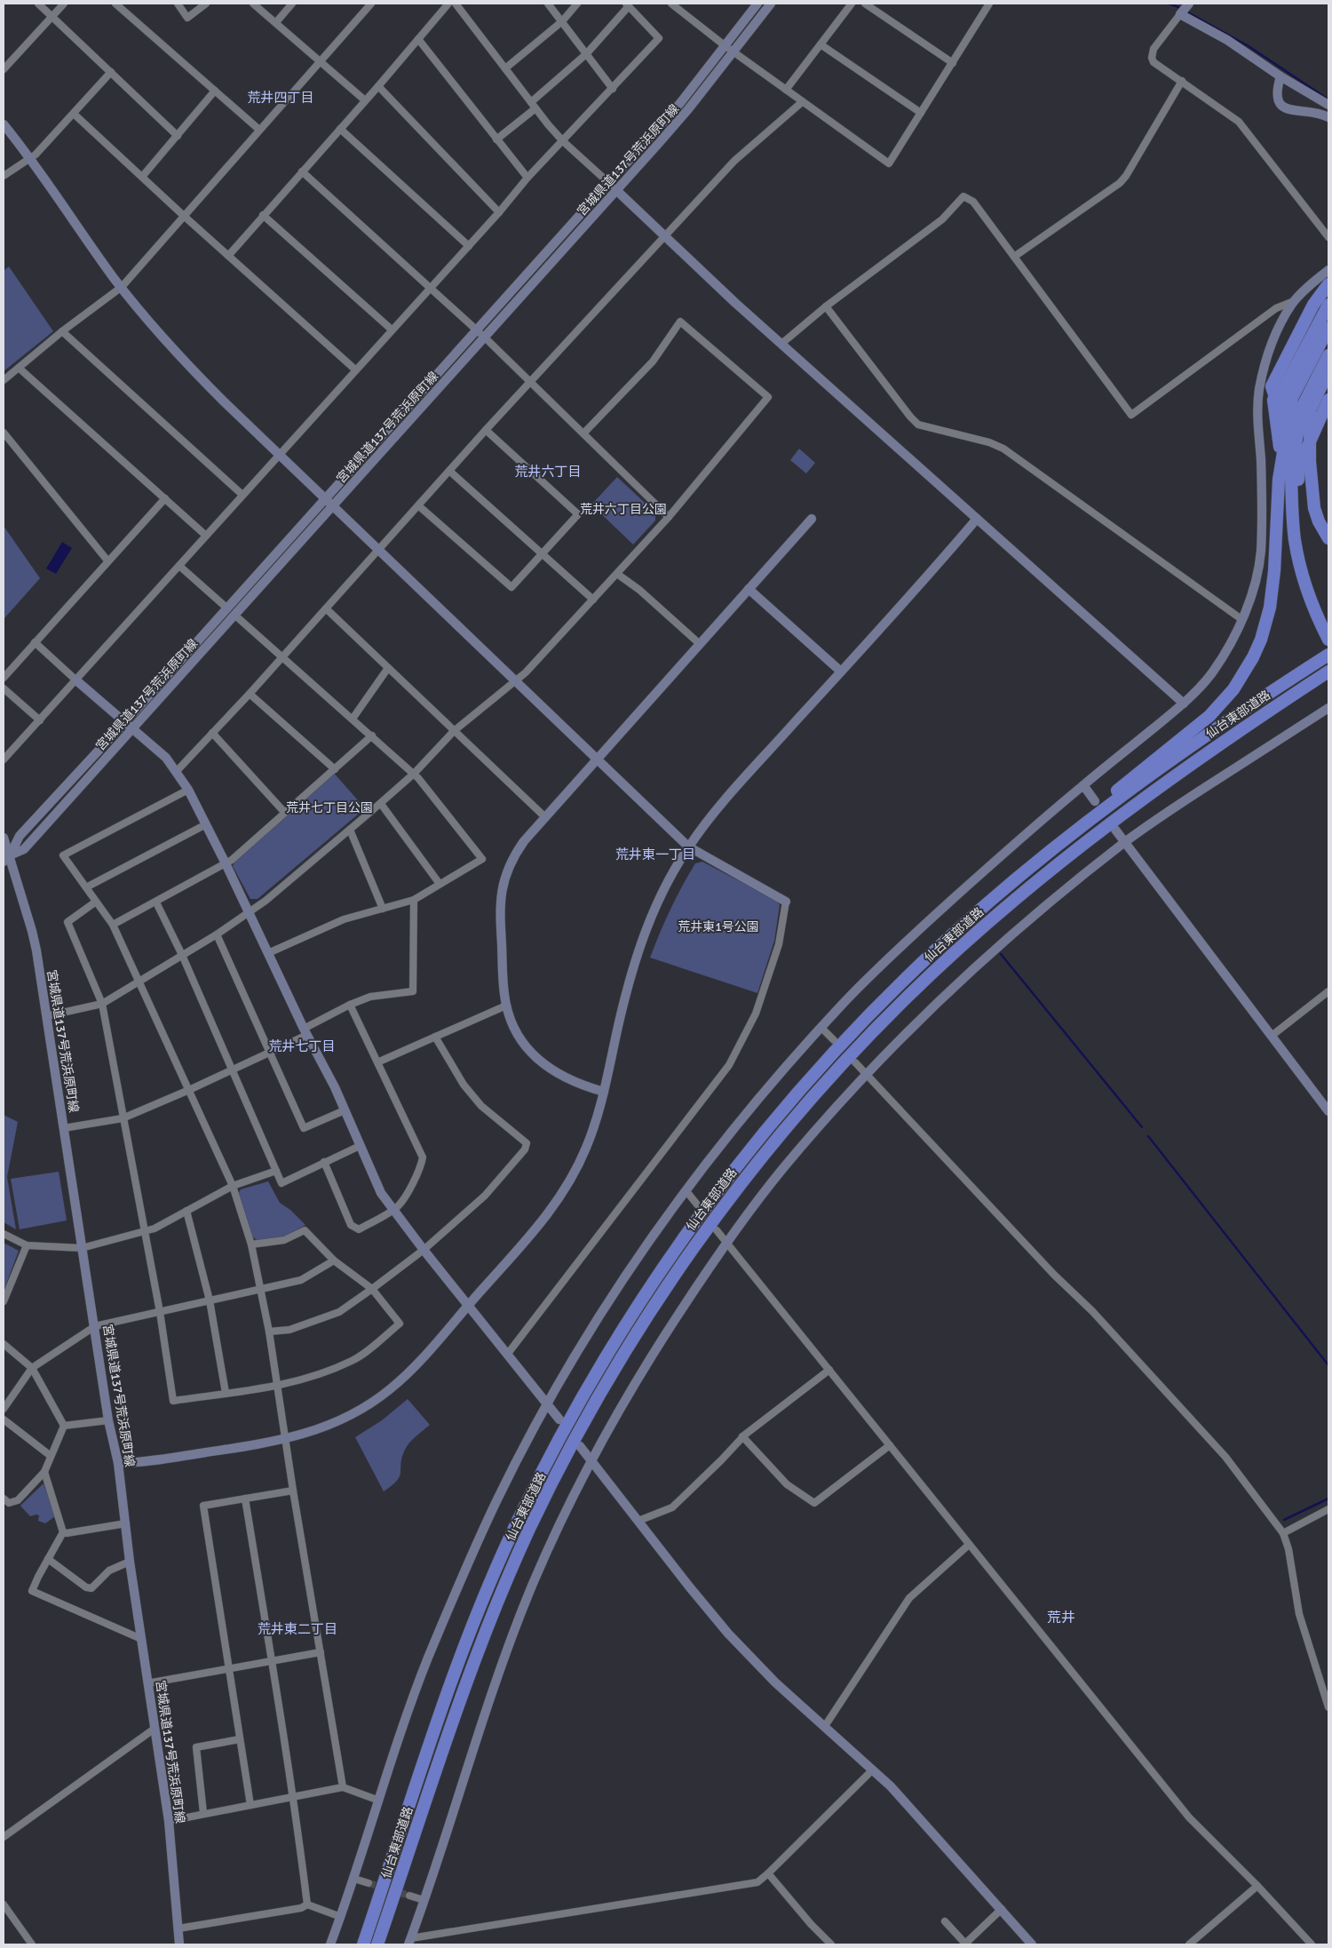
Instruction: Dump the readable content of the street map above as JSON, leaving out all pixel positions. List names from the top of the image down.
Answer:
{
  "streets": {
    "highway": ["仙台東部道路"],
    "street": ["宮城県道137号荒浜原町線"]
  },
  "districts": [
    "荒井四丁目",
    "荒井六丁目",
    "荒井東一丁目",
    "荒井七丁目",
    "荒井",
    "荒井東二丁目"
  ],
  "parks": ["荒井六丁目公園", "荒井七丁目公園", "荒井東1号公園"]
}
